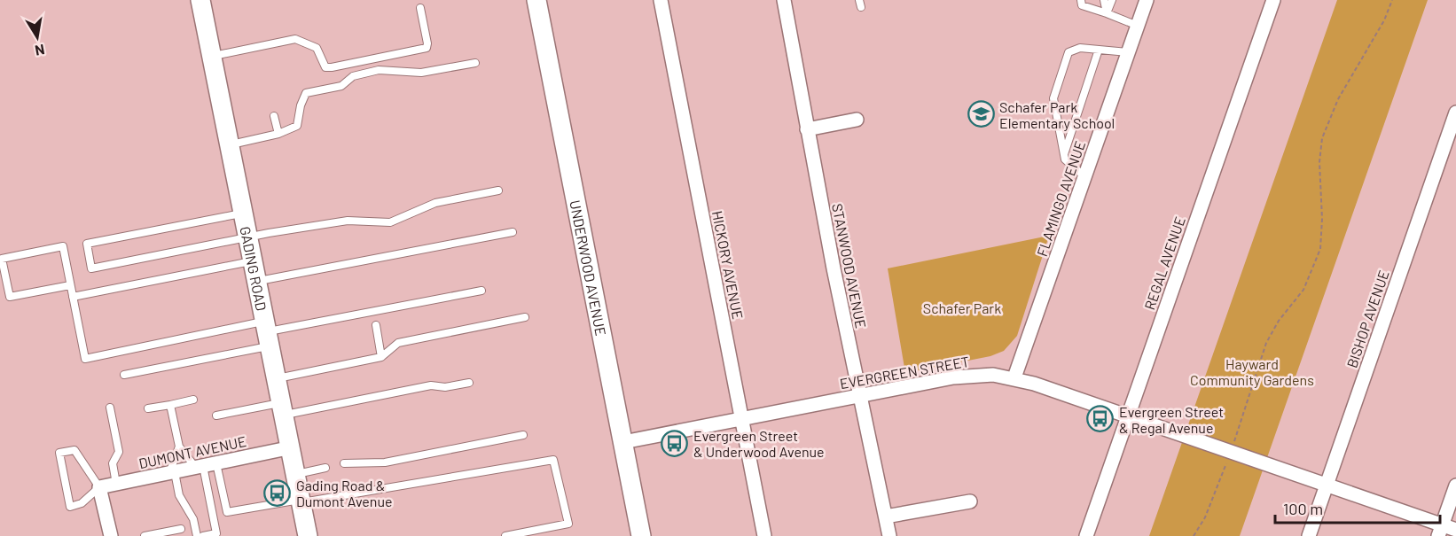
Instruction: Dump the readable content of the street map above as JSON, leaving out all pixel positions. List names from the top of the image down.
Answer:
{
  "streets": {
    "street": [
      "FLAMINGO AVENUE",
      "REGAL AVENUE",
      "HICKORY AVENUE",
      "STANWOOD AVENUE",
      "GADING ROAD",
      "UNDERWOOD AVENUE",
      "BISHOP AVENUE",
      "EVERGREEN STREET",
      "DUMONT AVENUE"
    ]
  },
  "crossings": [
    ["FLAMINGO AVENUE", "EVERGREEN STREET"],
    ["REGAL AVENUE", "EVERGREEN STREET"],
    ["HICKORY AVENUE", "EVERGREEN STREET"],
    ["STANWOOD AVENUE", "EVERGREEN STREET"],
    ["GADING ROAD", "DUMONT AVENUE"],
    ["UNDERWOOD AVENUE", "EVERGREEN STREET"],
    ["BISHOP AVENUE", "EVERGREEN STREET"]
  ],
  "parks": ["Schafer Park", "Hayward Community Gardens"],
  "places": {
    "school or university": ["Schafer Park Elementary School"],
    "bus stop": ["Evergreen Street & Regal Avenue", "Evergreen Street & Underwood Avenue", "Gading Road & Dumont Avenue"]
  },
  "scale_bar": "100 m",
  "north": "bottom"
}
